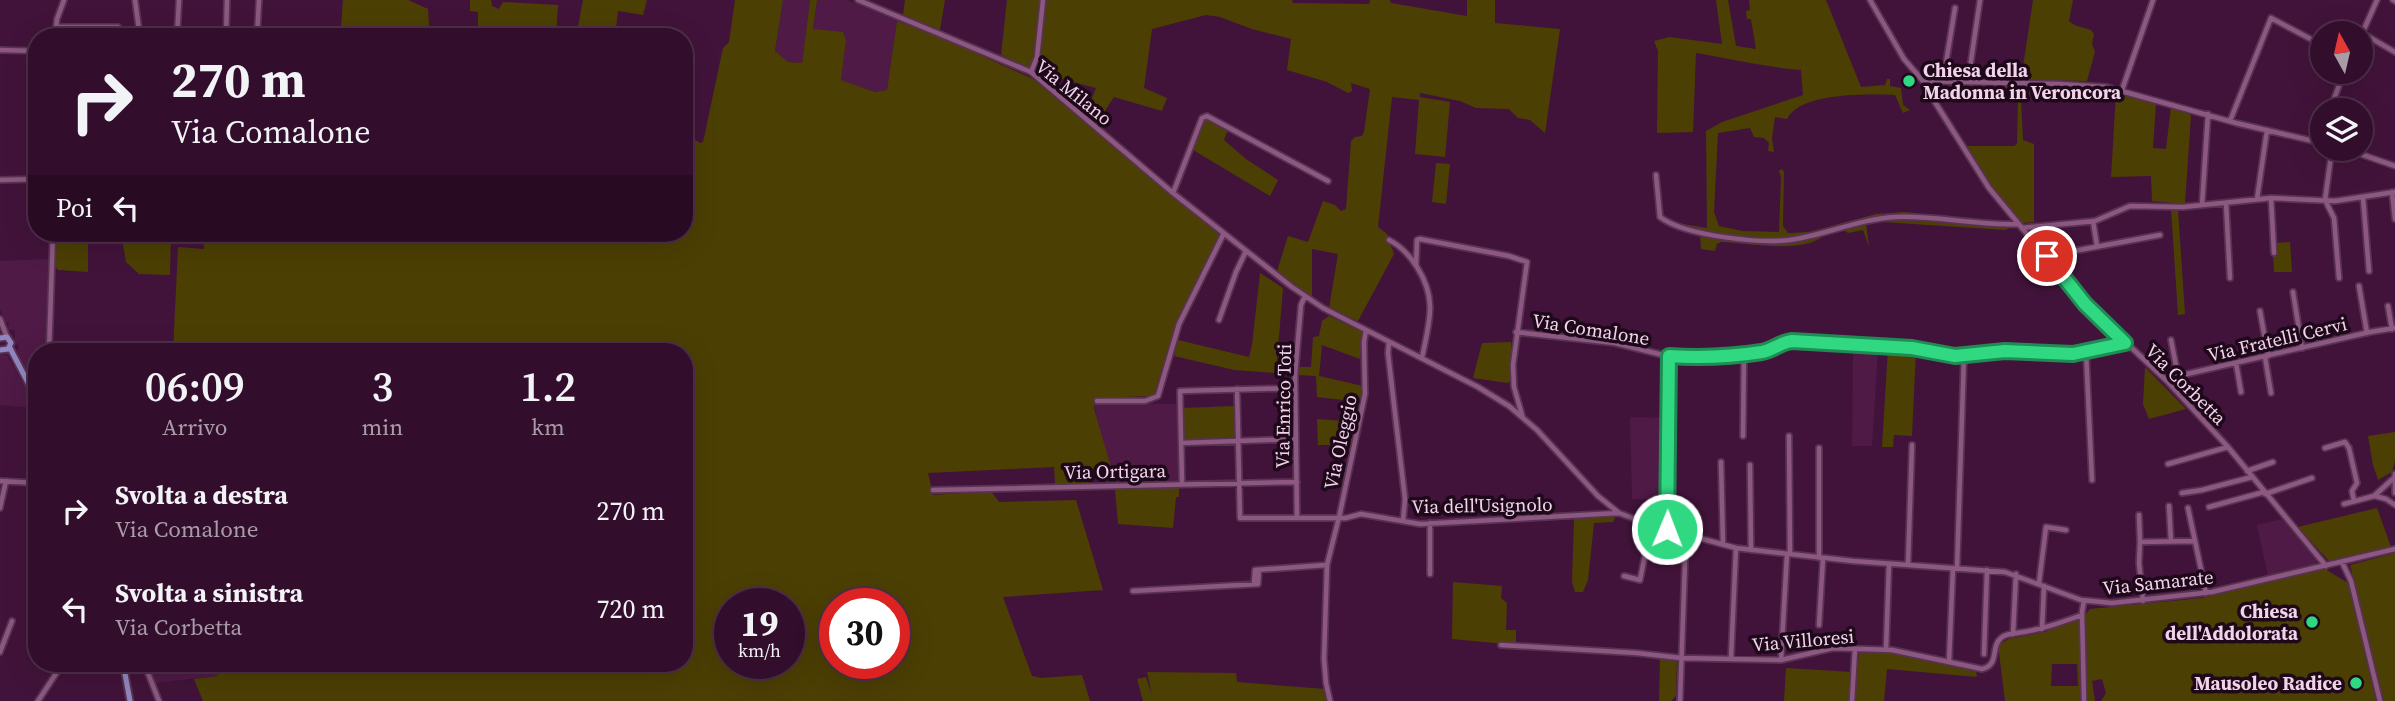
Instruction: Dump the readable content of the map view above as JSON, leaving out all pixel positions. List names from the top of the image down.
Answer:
{
  "streets": {
    "street": [
      "Via Milano",
      "Via Comalone",
      "Via Fratelli Cervi",
      "Via Corbetta",
      "Via Enrico Toti",
      "Via Oleggio",
      "Via Ortigara",
      "Via dell'Usignolo",
      "Via Samarate",
      "Via Villoresi"
    ]
  },
  "crossings": [
    ["Via Milano", "Via Enrico Toti"],
    ["Via Milano", "Via Samarate"],
    ["Via Comalone", "Via Corbetta"],
    ["Via Comalone", "Via Samarate"],
    ["Via Fratelli Cervi", "Via Corbetta"],
    ["Via Corbetta", "Via Samarate"],
    ["Via Enrico Toti", "Via Ortigara"],
    ["Via Enrico Toti", "Via dell'Usignolo"],
    ["Via Oleggio", "Via dell'Usignolo"],
    ["Via Oleggio", "Via Samarate"],
    ["Via Ortigara", "Via dell'Usignolo"],
    ["Via dell'Usignolo", "Via Samarate"]
  ],
  "places": ["Chiesa della Madonna in Veroncora", "Chiesa dell'Addolorata", "Mausoleo Radice"],
  "north": "top",
  "page": {
    "turn": ["270 m", "Via Comalone"],
    "then": "Poi",
    "eta": [
      "06:09",
      "Arrivo",
      "3",
      "min",
      "1.2",
      "km"
    ],
    "list": [
      {
        "name": "Svolta a destra",
        "note": "Via Comalone",
        "value": "270 m"
      },
      {
        "name": "Svolta a sinistra",
        "note": "Via Corbetta",
        "value": "720 m"
      }
    ],
    "speed": "19 km/h",
    "limit": "30"
  }
}
